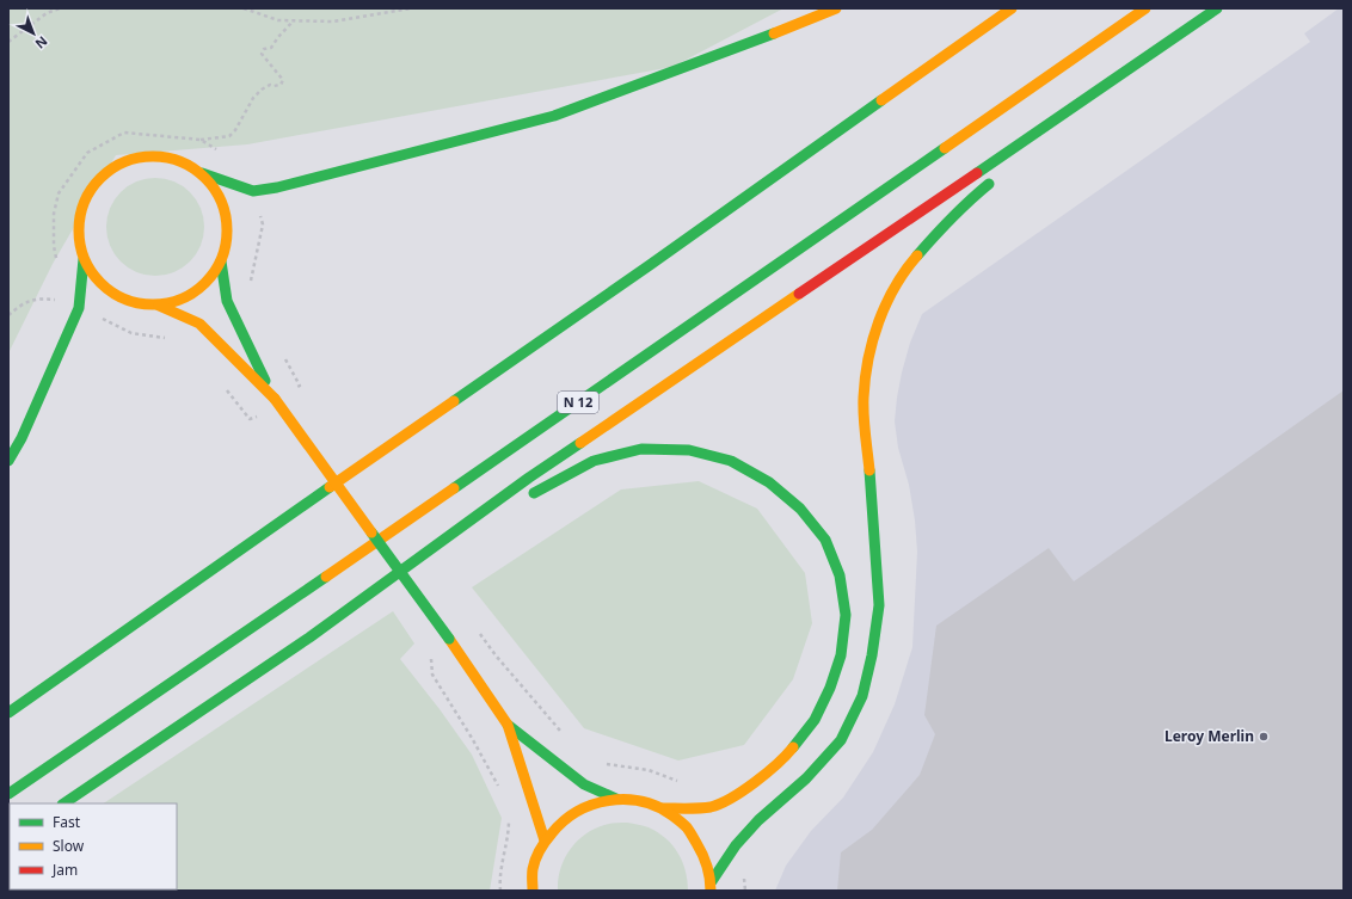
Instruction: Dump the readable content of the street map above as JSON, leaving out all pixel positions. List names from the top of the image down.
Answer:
{
  "streets": {
    "main road": ["N 12"]
  },
  "places": ["Leroy Merlin"],
  "legend": ["Fast", "Slow", "Jam"],
  "north": "bottom right"
}
